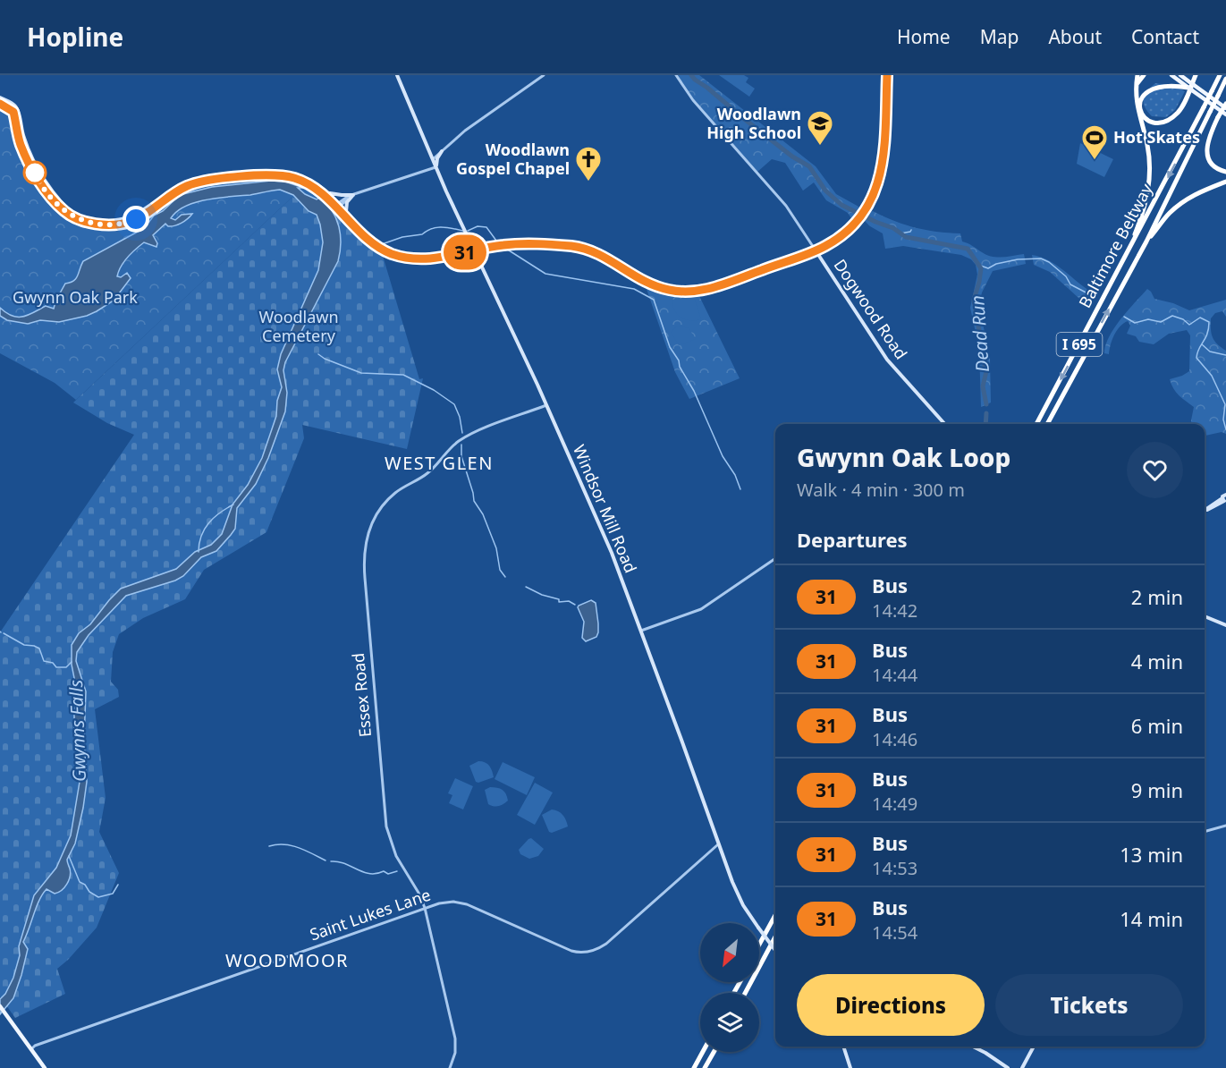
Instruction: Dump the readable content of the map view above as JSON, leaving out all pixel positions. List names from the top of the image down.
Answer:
{
  "streets": {
    "highway": ["Baltimore Beltway", "I 695"],
    "main road": ["Dogwood Road", "Windsor Mill Road"],
    "street": ["Essex Road", "Saint Lukes Lane"]
  },
  "crossings": [
    ["Windsor Mill Road", "Essex Road"],
    ["Windsor Mill Road", "Saint Lukes Lane"],
    ["Essex Road", "Saint Lukes Lane"]
  ],
  "districts": ["WEST GLEN", "WOODMOOR"],
  "water": ["Dead Run", "Gwynns Falls"],
  "parks": ["Gwynn Oak Park", "Woodlawn Cemetery"],
  "places": {
    "school or university": ["Woodlawn High School"],
    "sports": ["Hot Skates"],
    "church": ["Woodlawn Gospel Chapel"]
  },
  "lines": ["bus line 31"],
  "north": "bottom left",
  "page": {
    "header": "Hopline",
    "nav": [
      "Home",
      "Map",
      "About",
      "Contact"
    ],
    "on_map": "31",
    "heading": [
      ["Gwynn Oak Loop", "Walk · 4 min · 300 m"],
      "Departures"
    ],
    "list": [
      {
        "mark": "31",
        "name": "Bus",
        "note": "14:42",
        "value": "2 min"
      },
      {
        "mark": "31",
        "name": "Bus",
        "note": "14:44",
        "value": "4 min"
      },
      {
        "mark": "31",
        "name": "Bus",
        "note": "14:46",
        "value": "6 min"
      },
      {
        "mark": "31",
        "name": "Bus",
        "note": "14:49",
        "value": "9 min"
      },
      {
        "mark": "31",
        "name": "Bus",
        "note": "14:53",
        "value": "13 min"
      },
      {
        "mark": "31",
        "name": "Bus",
        "note": "14:54",
        "value": "14 min"
      }
    ],
    "buttons": ["Directions", "Tickets"]
  }
}
